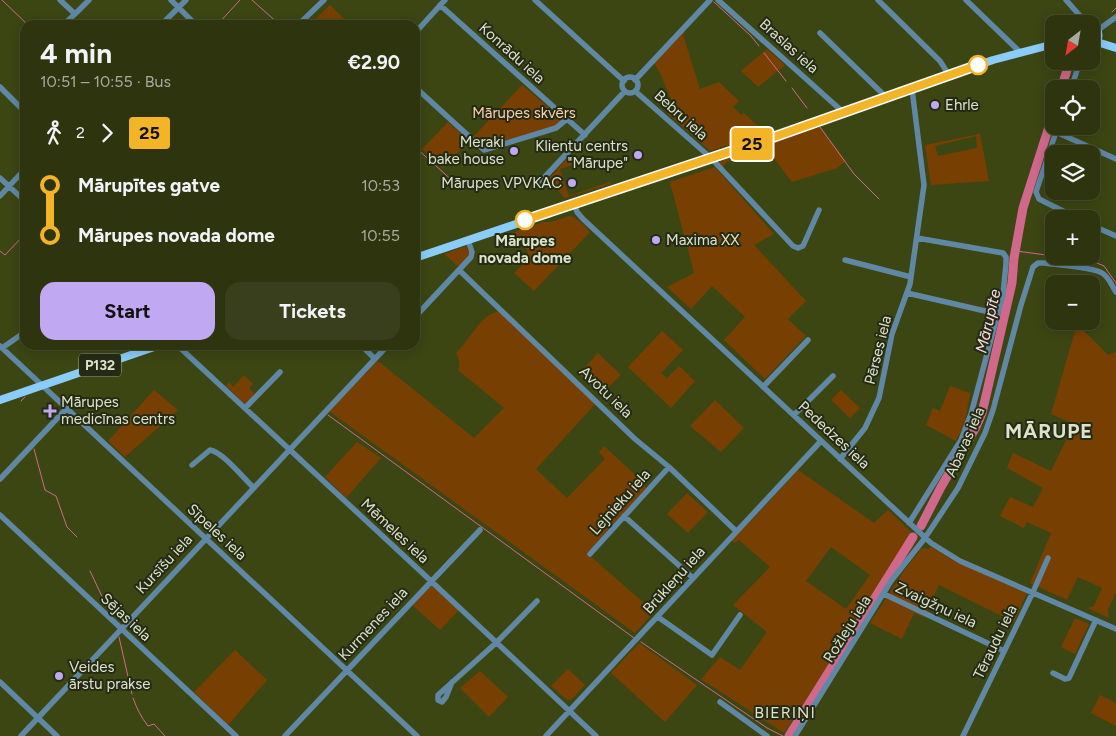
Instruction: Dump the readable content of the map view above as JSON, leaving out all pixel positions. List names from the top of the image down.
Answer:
{
  "streets": {
    "main road": ["P132"],
    "street": [
      "Braslas iela",
      "Konrādu iela",
      "Bebru iela",
      "Pērses iela",
      "Avotu iela",
      "Pededzes iela",
      "Abavas iela",
      "Lejnieku iela",
      "Mēmeles iela",
      "Sīpeles iela",
      "Kursīšu iela",
      "Brūkleņu iela",
      "Zvaigžņu iela",
      "Sējas iela",
      "Kurmenes iela",
      "Rožleju iela",
      "Tēraudu iela"
    ]
  },
  "crossings": [
    ["Pērses iela", "Pededzes iela"],
    ["P132", "Sīpeles iela"],
    ["Avotu iela", "Lejnieku iela"],
    ["Avotu iela", "Brūkleņu iela"],
    ["Pededzes iela", "Abavas iela"],
    ["Pededzes iela", "Brūkleņu iela"],
    ["Pededzes iela", "Rožleju iela"],
    ["Pededzes iela", "Tēraudu iela"],
    ["Abavas iela", "Rožleju iela"],
    ["Mēmeles iela", "Kursīšu iela"],
    ["Mēmeles iela", "Brūkleņu iela"],
    ["Mēmeles iela", "Kurmenes iela"],
    ["Sīpeles iela", "Kursīšu iela"],
    ["Sīpeles iela", "Kurmenes iela"],
    ["Kursīšu iela", "Sējas iela"],
    ["Zvaigžņu iela", "Rožleju iela"],
    ["Zvaigžņu iela", "Tēraudu iela"]
  ],
  "districts": ["MĀRUPE", "BIERIŅI"],
  "water": ["Mārupīte"],
  "parks": ["Mārupes skvērs"],
  "places": {
    "other": [
      "Ehrle",
      "Meraki bake house",
      "Klientu centrs \"Mārupe\"",
      "Mārupes VPVKAC",
      "Mārupes novada dome",
      "Maxima XX",
      "Veides ārstu prakse"
    ],
    "health": ["Mārupes medicīnas centrs"]
  },
  "lines": ["bus line 25"],
  "north": "bottom left",
  "page": {
    "on_map": "25",
    "map_buttons": ["+", "−"],
    "heading": ["4 min", "10:51 – 10:55 · Bus", "€2.90"],
    "legs": ["2", "25"],
    "list": [
      {
        "name": "Mārupītes gatve",
        "value": "10:53"
      },
      {
        "name": "Mārupes novada dome",
        "value": "10:55"
      }
    ],
    "buttons": ["Start", "Tickets"]
  }
}
